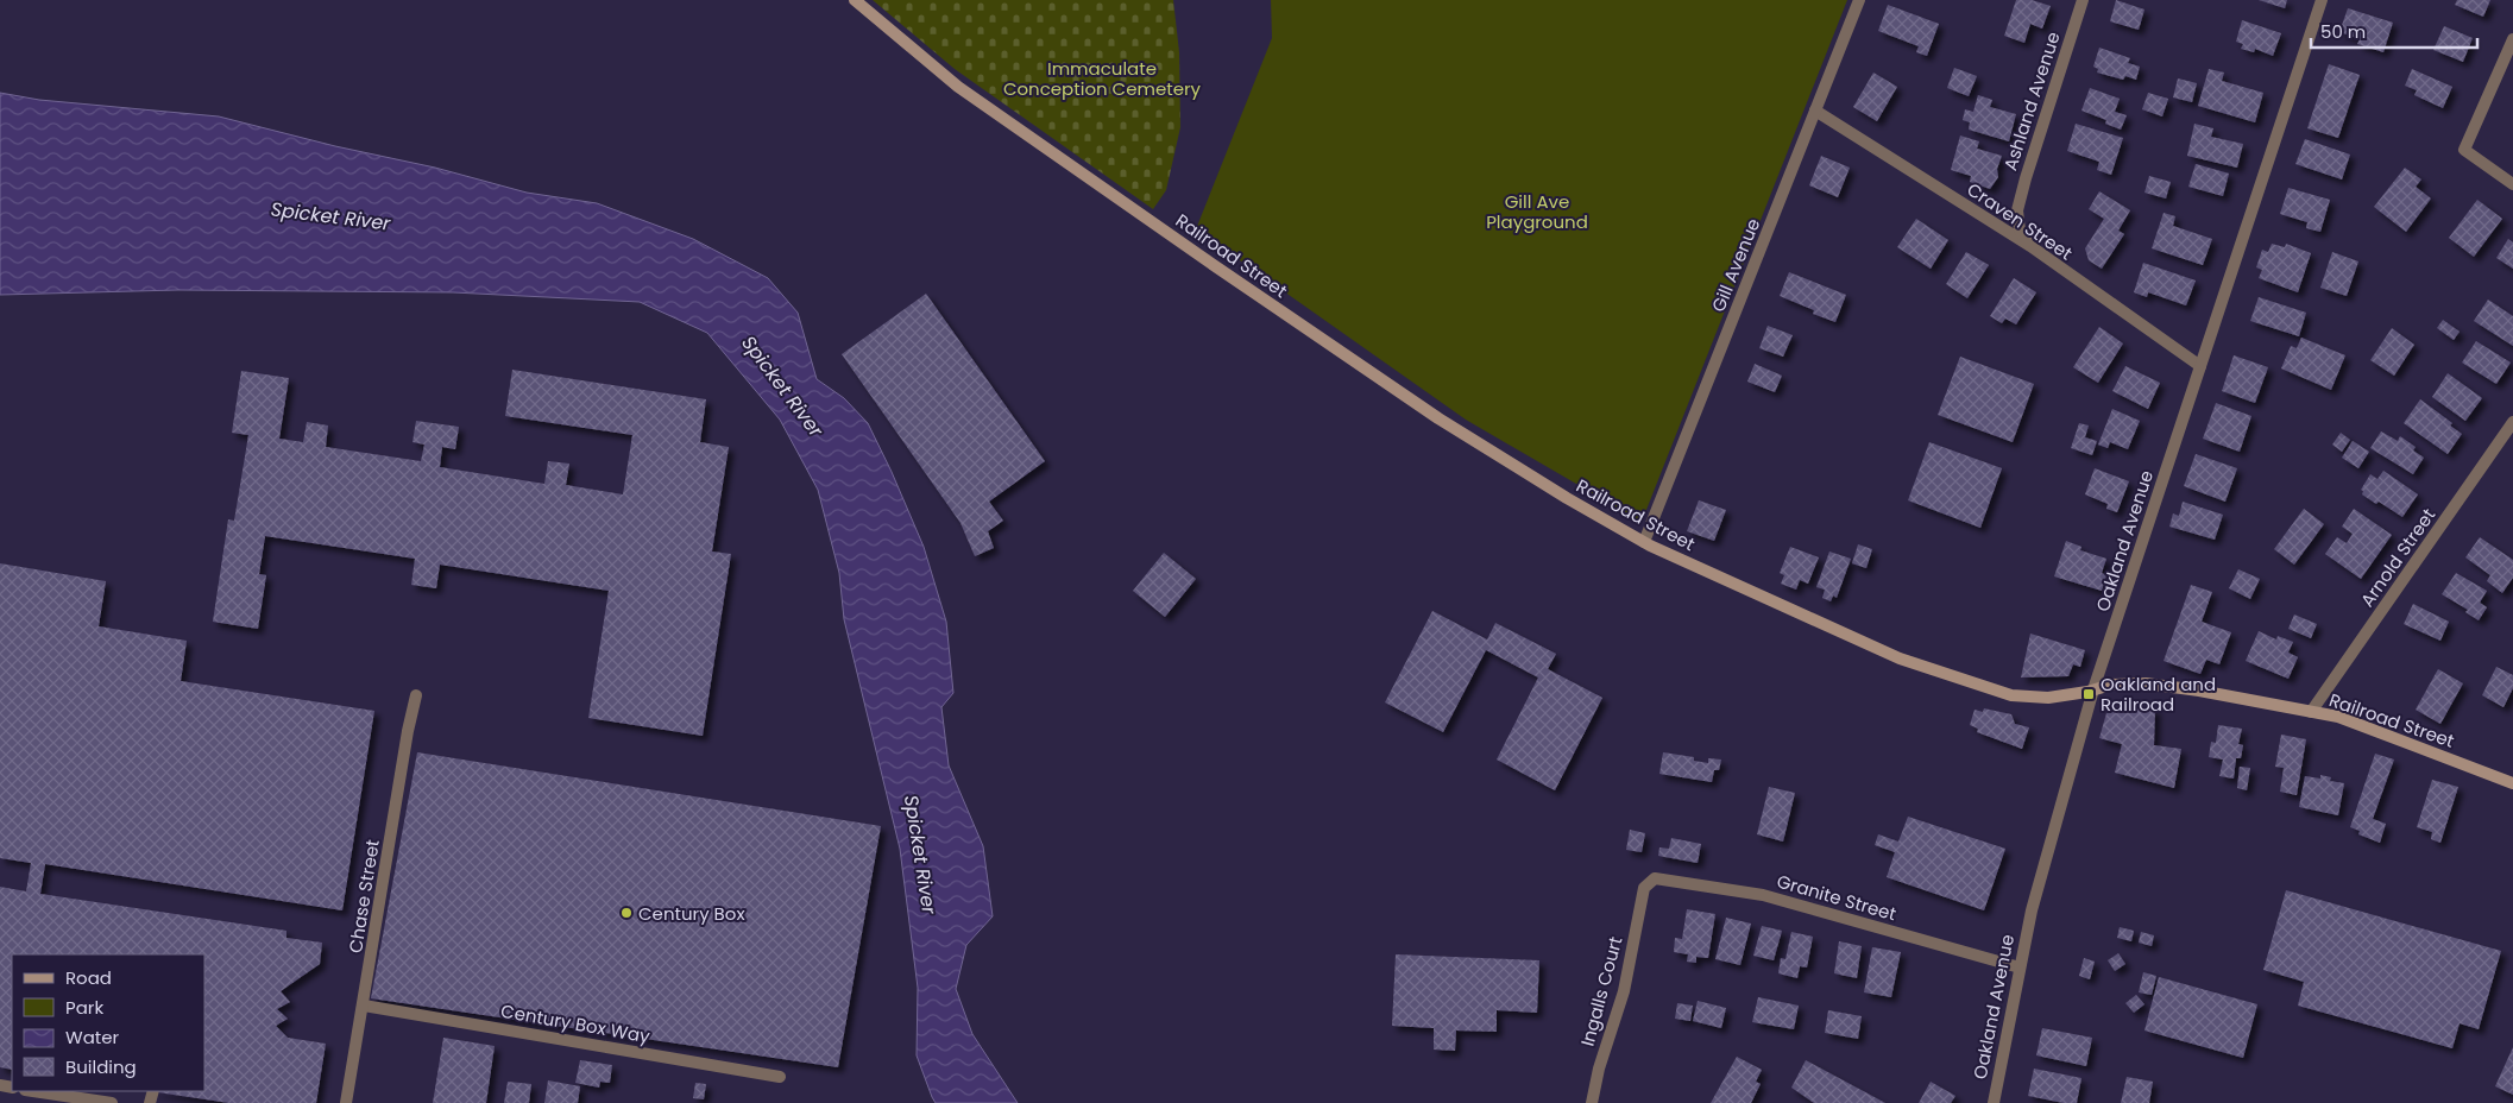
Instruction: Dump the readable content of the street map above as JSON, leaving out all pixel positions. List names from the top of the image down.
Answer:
{
  "streets": {
    "main road": ["Railroad Street"],
    "street": [
      "Ashland Avenue",
      "Craven Street",
      "Gill Avenue",
      "Oakland Avenue",
      "Arnold Street",
      "Chase Street",
      "Granite Street",
      "Ingalls Court",
      "Century Box Way"
    ]
  },
  "crossings": [
    ["Ashland Avenue", "Craven Street"],
    ["Craven Street", "Gill Avenue"],
    ["Craven Street", "Oakland Avenue"],
    ["Railroad Street", "Gill Avenue"],
    ["Railroad Street", "Oakland Avenue"],
    ["Railroad Street", "Arnold Street"],
    ["Oakland Avenue", "Granite Street"],
    ["Chase Street", "Century Box Way"],
    ["Granite Street", "Ingalls Court"]
  ],
  "water": ["Spicket River"],
  "parks": ["Immaculate Conception Cemetery", "Gill Ave Playground"],
  "places": {
    "transit": ["Oakland and Railroad"],
    "other": ["Century Box"]
  },
  "legend": [
    "Road",
    "Park",
    "Water",
    "Building"
  ],
  "scale_bar": "50 m"
}
